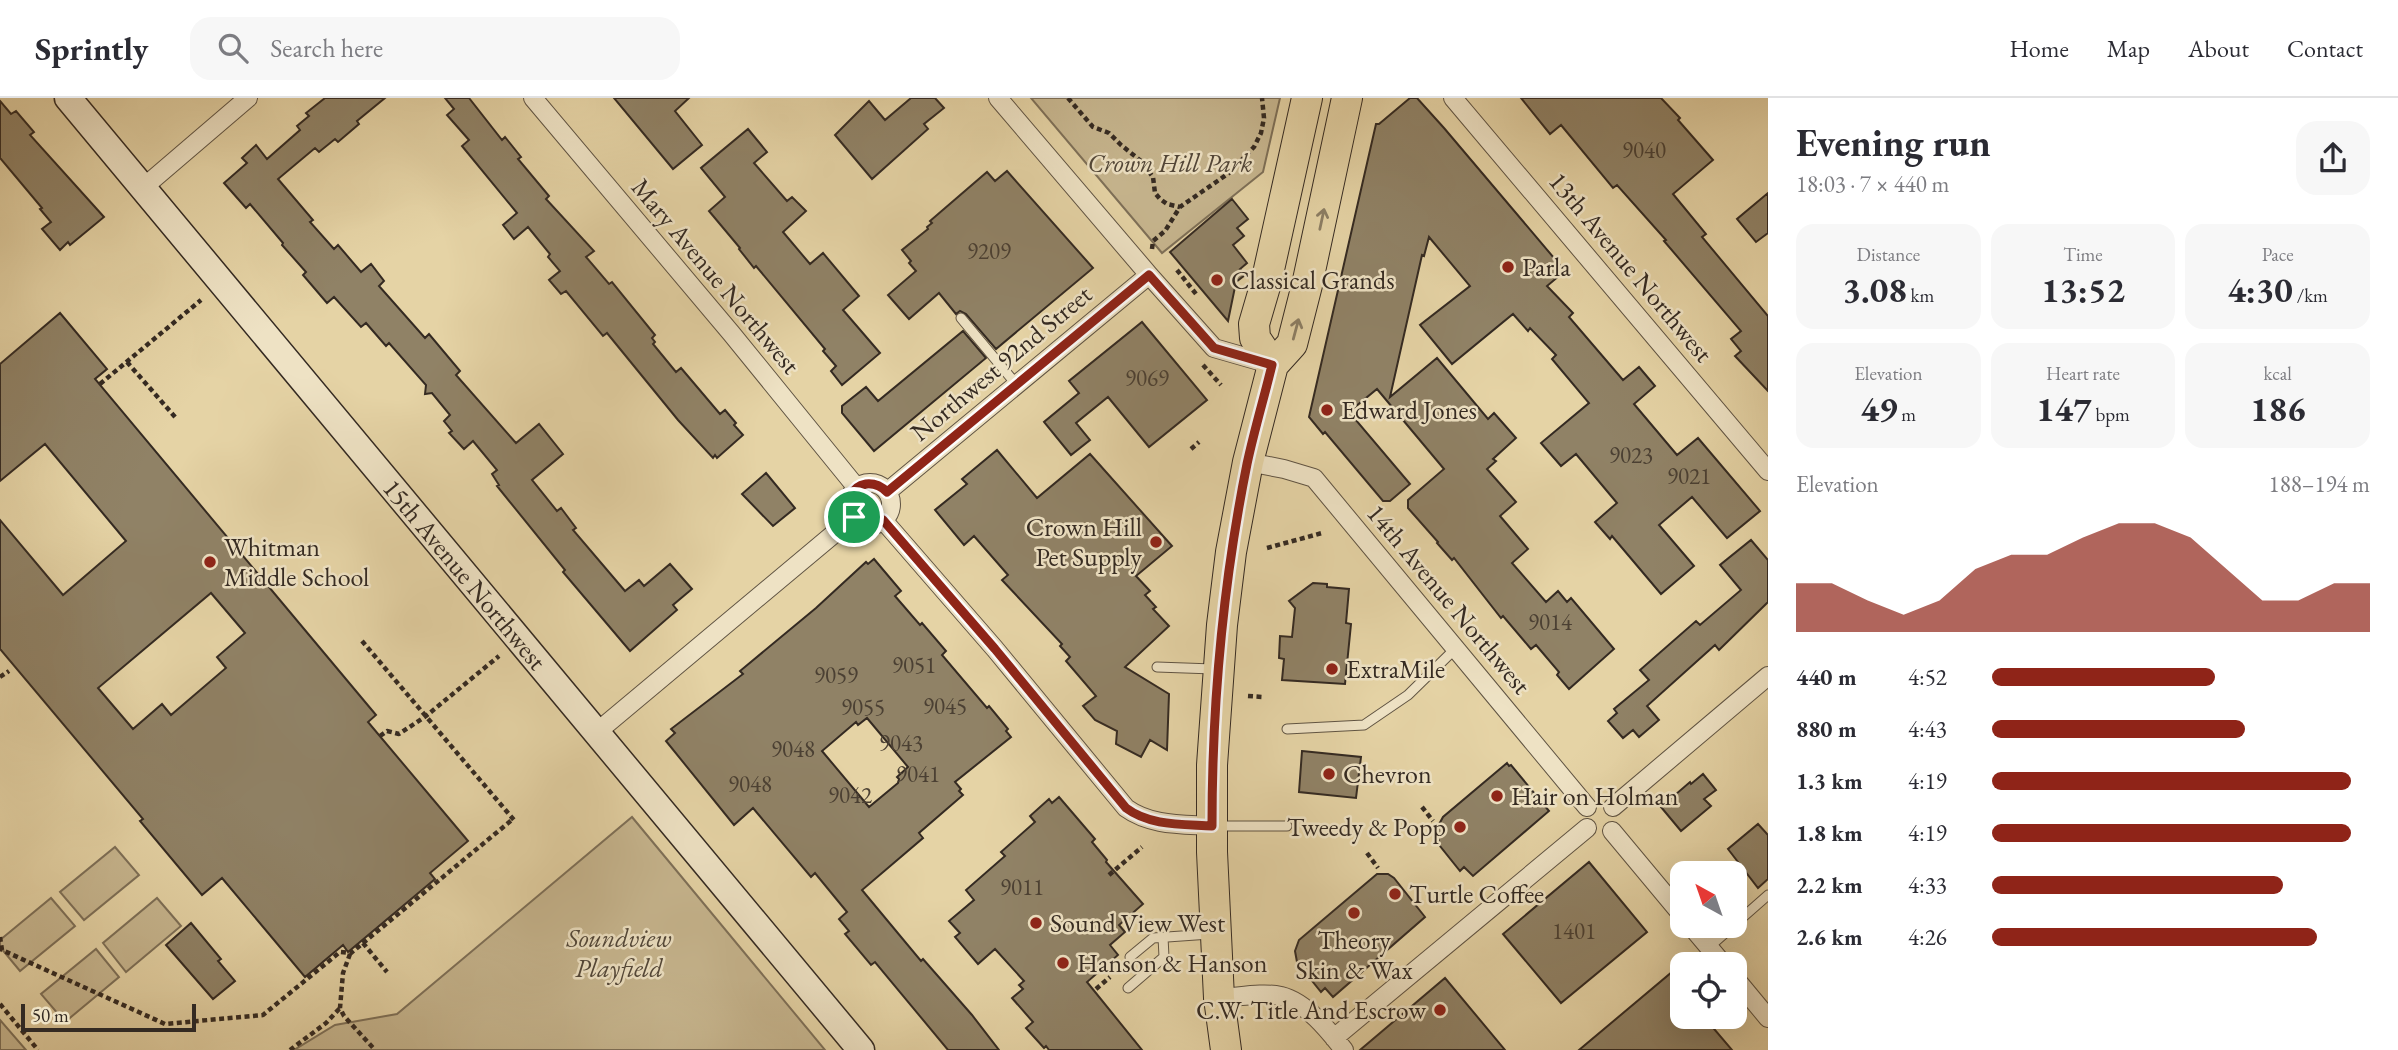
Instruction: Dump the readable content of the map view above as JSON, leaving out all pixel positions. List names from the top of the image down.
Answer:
{
  "streets": {
    "main road": ["15th Avenue Northwest"],
    "street": [
      "13th Avenue Northwest",
      "Mary Avenue Northwest",
      "Northwest 92nd Street",
      "14th Avenue Northwest"
    ]
  },
  "crossings": [
    ["Mary Avenue Northwest", "Northwest 92nd Street"]
  ],
  "parks": ["Crown Hill Park", "Soundview Playfield"],
  "places": [
    "Parla",
    "Classical Grands",
    "Edward Jones",
    "Crown Hill Pet Supply",
    "Whitman Middle School",
    "ExtraMile",
    "Chevron",
    "Hair on Holman",
    "Tweedy & Popp",
    "Turtle Coffee",
    "Theory Skin & Wax",
    "Sound View West",
    "Hanson & Hanson",
    "C.W. Title And Escrow"
  ],
  "house_numbers": [
    "9040",
    "9209",
    "9069",
    "9023",
    "9021",
    "9014",
    "9051",
    "9059",
    "9045",
    "9055",
    "9043",
    "9048",
    "9041",
    "9048",
    "9042",
    "9011",
    "1401"
  ],
  "scale_bar": "50 m",
  "north": "top left",
  "page": {
    "header": "Sprintly",
    "search": "Search here",
    "nav": [
      "Home",
      "Map",
      "About",
      "Contact"
    ],
    "heading": ["Evening run", "18:03 · 7 × 440 m"],
    "stats": [
      ["Distance", "3.08 km"],
      ["Time", "13:52"],
      ["Pace", "4:30 /km"],
      ["Elevation", "49 m"],
      ["Heart rate", "147 bpm"],
      ["kcal", "186"]
    ],
    "chart": ["Elevation", "188–194 m"],
    "list": [
      {
        "name": "440 m",
        "note": "4:52"
      },
      {
        "name": "880 m",
        "note": "4:43"
      },
      {
        "name": "1.3 km",
        "note": "4:19"
      },
      {
        "name": "1.8 km",
        "note": "4:19"
      },
      {
        "name": "2.2 km",
        "note": "4:33"
      },
      {
        "name": "2.6 km",
        "note": "4:26"
      }
    ],
    "scale": "50 m"
  }
}
